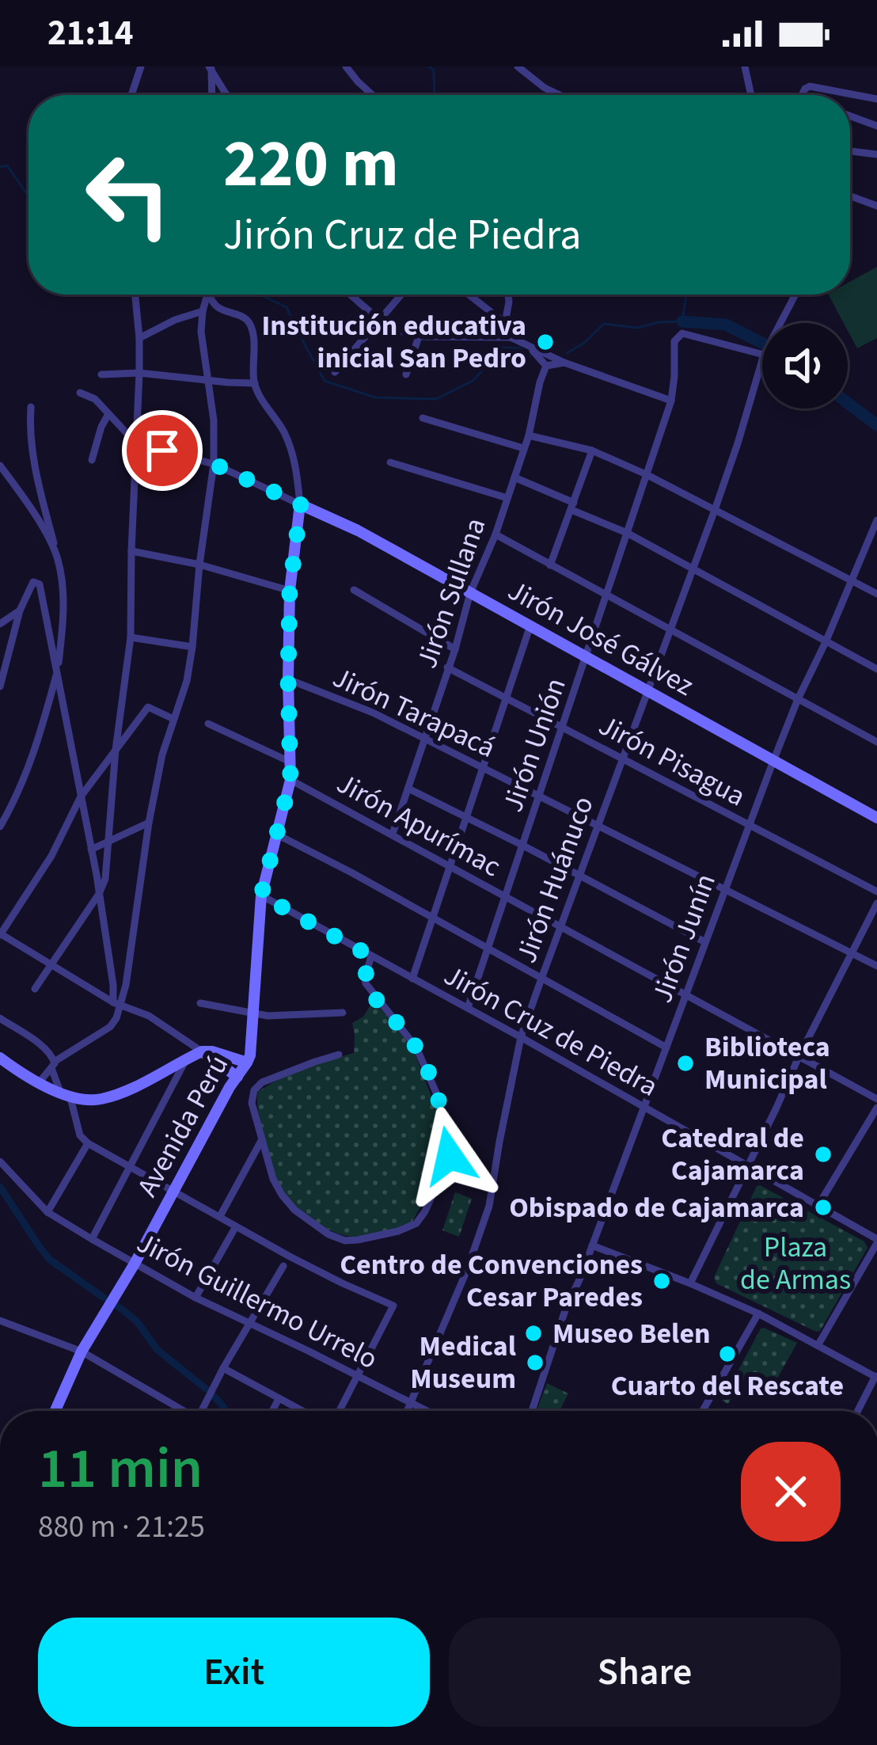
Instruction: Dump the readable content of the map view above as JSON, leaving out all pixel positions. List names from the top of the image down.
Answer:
{
  "streets": {
    "street": [
      "Jirón Sullana",
      "Jirón José Gálvez",
      "Jirón Tarapacá",
      "Jirón Unión",
      "Jirón Pisagua",
      "Jirón Apurímac",
      "Jirón Huánuco",
      "Jirón Junín",
      "Jirón Cruz de Piedra",
      "Avenida Perú",
      "Jirón Guillermo Urrelo"
    ]
  },
  "crossings": [
    ["Jirón Sullana", "Jirón José Gálvez"],
    ["Jirón Sullana", "Jirón Tarapacá"],
    ["Jirón Sullana", "Jirón Pisagua"],
    ["Jirón Sullana", "Jirón Apurímac"],
    ["Jirón José Gálvez", "Jirón Unión"],
    ["Jirón José Gálvez", "Jirón Huánuco"],
    ["Jirón José Gálvez", "Jirón Junín"],
    ["Jirón José Gálvez", "Avenida Perú"],
    ["Jirón Tarapacá", "Jirón Unión"],
    ["Jirón Tarapacá", "Jirón Huánuco"],
    ["Jirón Tarapacá", "Jirón Junín"],
    ["Jirón Tarapacá", "Avenida Perú"],
    ["Jirón Unión", "Jirón Pisagua"],
    ["Jirón Unión", "Jirón Apurímac"],
    ["Jirón Unión", "Jirón Cruz de Piedra"],
    ["Jirón Pisagua", "Jirón Huánuco"],
    ["Jirón Pisagua", "Jirón Junín"],
    ["Jirón Apurímac", "Jirón Huánuco"],
    ["Jirón Apurímac", "Jirón Junín"],
    ["Jirón Apurímac", "Avenida Perú"],
    ["Jirón Huánuco", "Jirón Cruz de Piedra"],
    ["Jirón Huánuco", "Jirón Guillermo Urrelo"],
    ["Jirón Junín", "Jirón Cruz de Piedra"],
    ["Jirón Cruz de Piedra", "Avenida Perú"],
    ["Avenida Perú", "Jirón Guillermo Urrelo"]
  ],
  "parks": ["Plaza de Armas"],
  "places": [
    "Institución educativa inicial San Pedro",
    "Biblioteca Municipal",
    "Catedral de Cajamarca",
    "Obispado de Cajamarca",
    "Centro de Convenciones Cesar Paredes",
    "Museo Belen",
    "Cuarto del Rescate",
    "Medical Museum"
  ],
  "page": {
    "status": "21:14",
    "turn": ["220 m", "Jirón Cruz de Piedra"],
    "heading": ["11 min", "880 m · 21:25"],
    "buttons": ["Exit", "Share"]
  }
}
